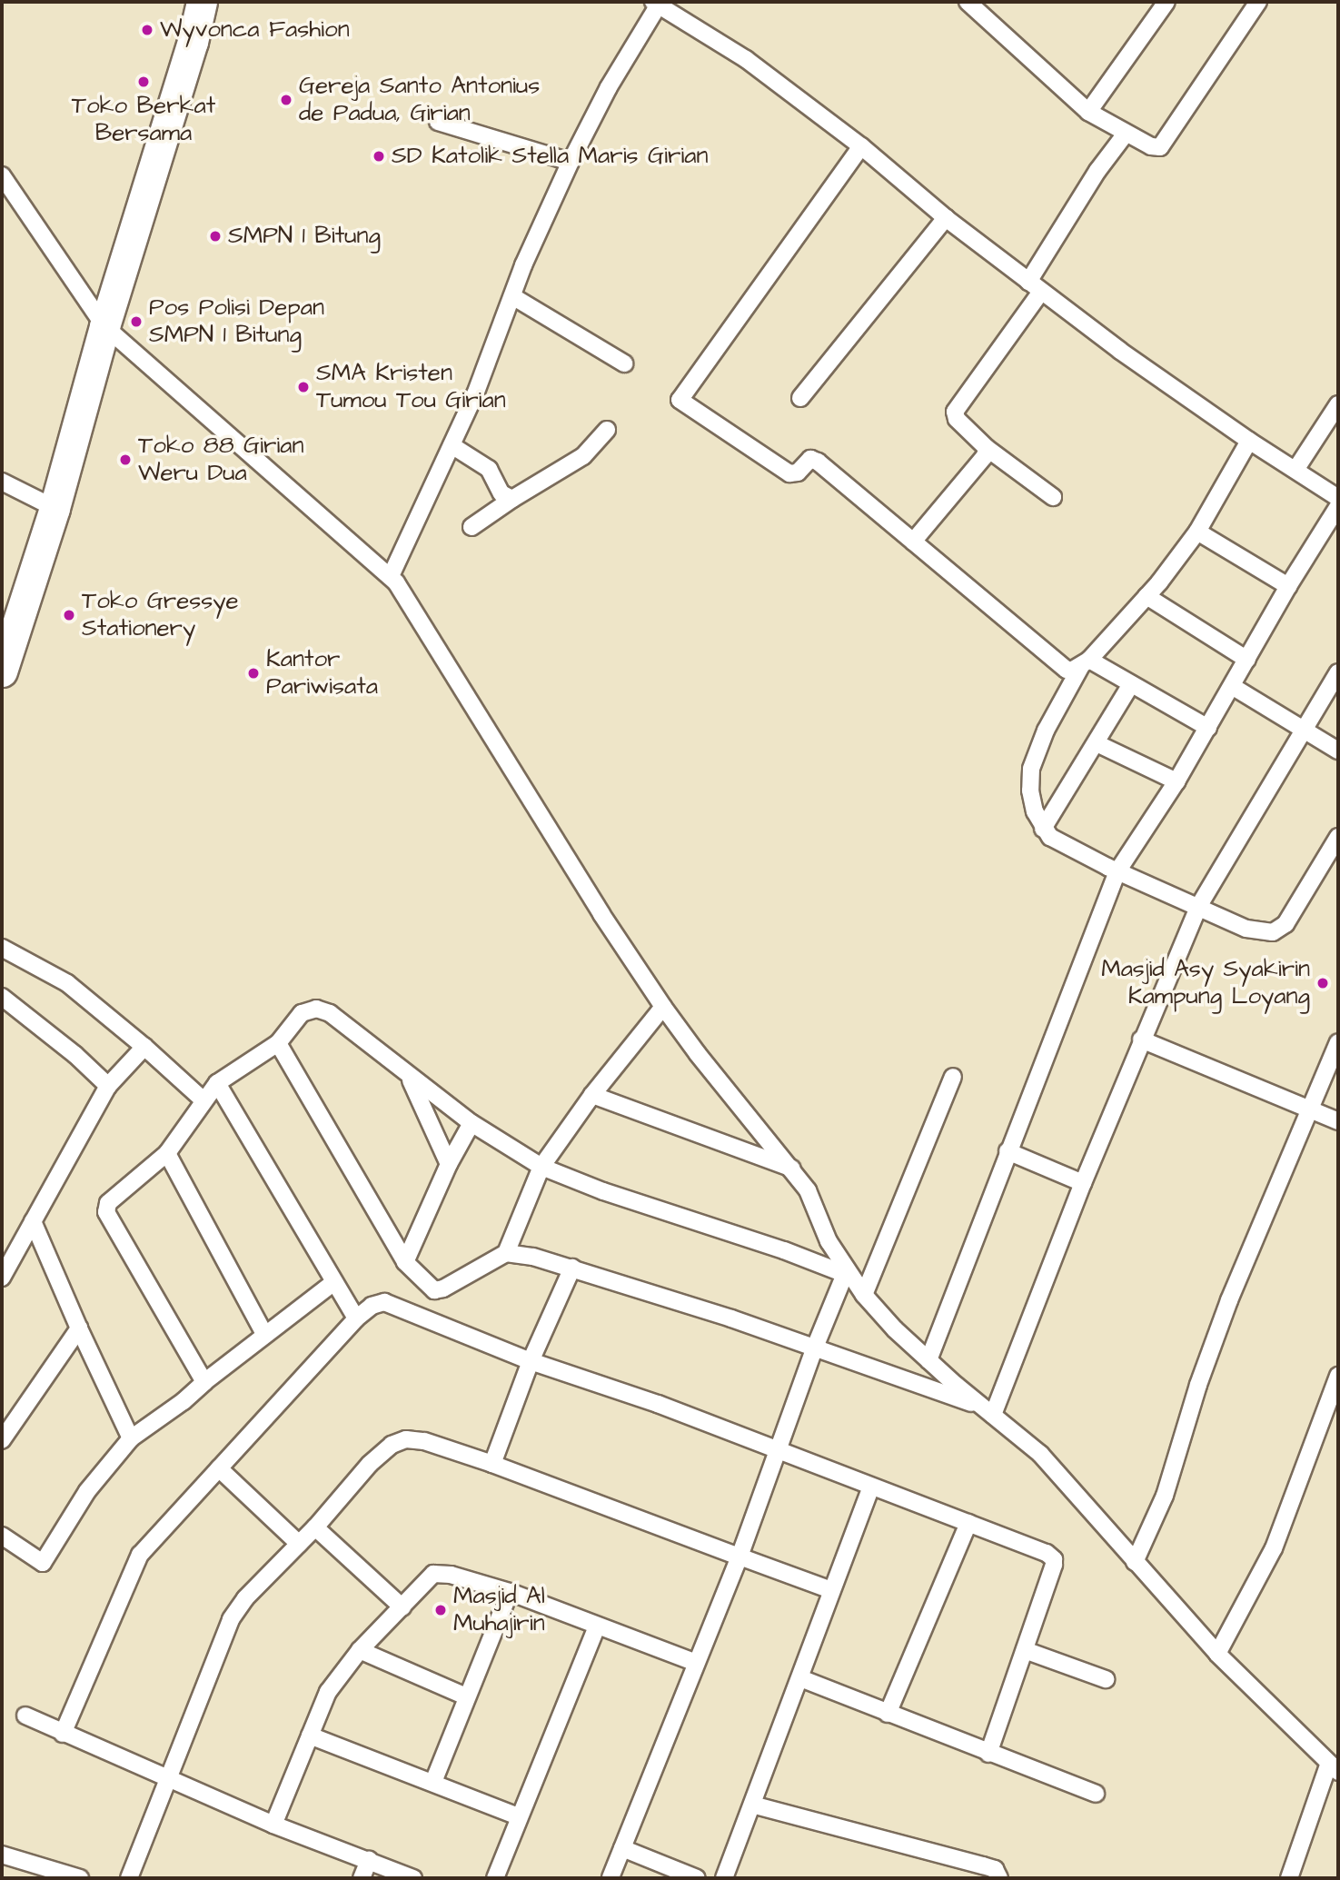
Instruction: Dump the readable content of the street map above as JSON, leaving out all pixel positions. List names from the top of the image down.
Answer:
{
  "places": [
    "Wyvonca Fashion",
    "Toko Berkat Bersama",
    "Gereja Santo Antonius de Padua, Girian",
    "SD Katolik Stella Maris Girian",
    "SMPN 1 Bitung",
    "Pos Polisi Depan SMPN 1 Bitung",
    "SMA Kristen Tumou Tou Girian",
    "Toko 88 Girian Weru Dua",
    "Toko Gressye Stationery",
    "Kantor Pariwisata",
    "Masjid Asy Syakirin Kampung Loyang",
    "Masjid Al Muhajirin"
  ]
}
